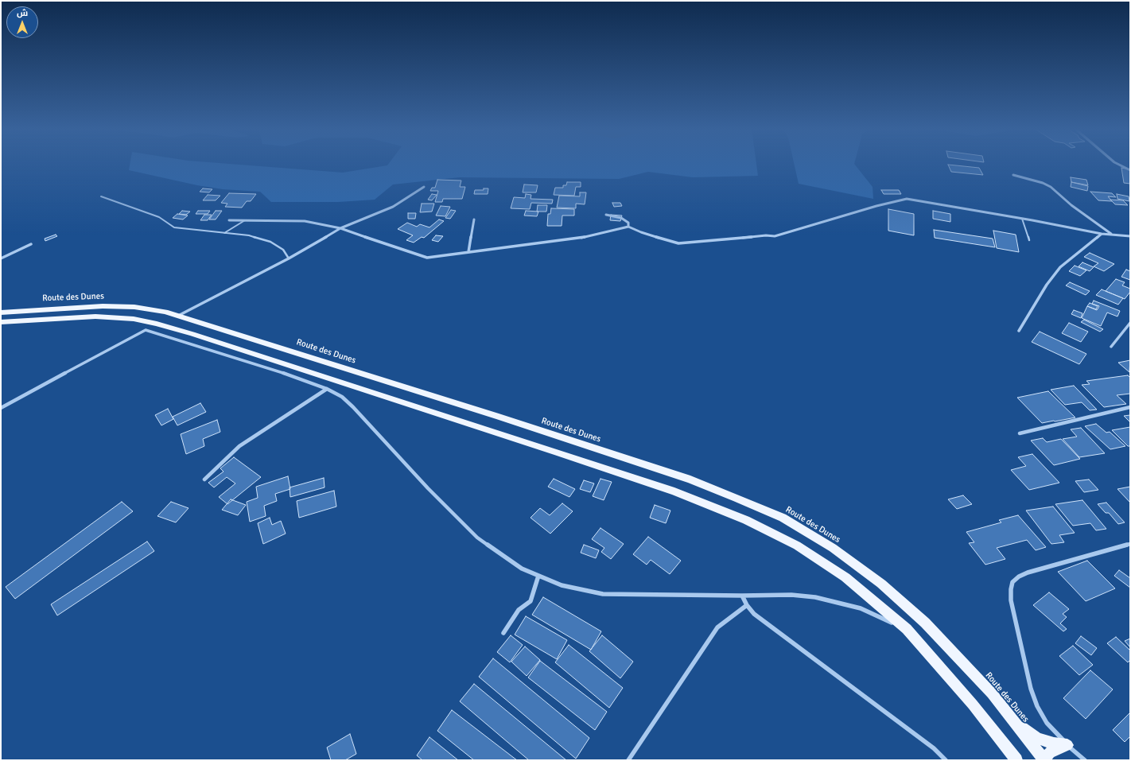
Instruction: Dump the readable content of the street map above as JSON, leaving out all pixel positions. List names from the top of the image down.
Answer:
{
  "streets": {
    "main road": ["Route des Dunes"]
  },
  "north": "top"
}
